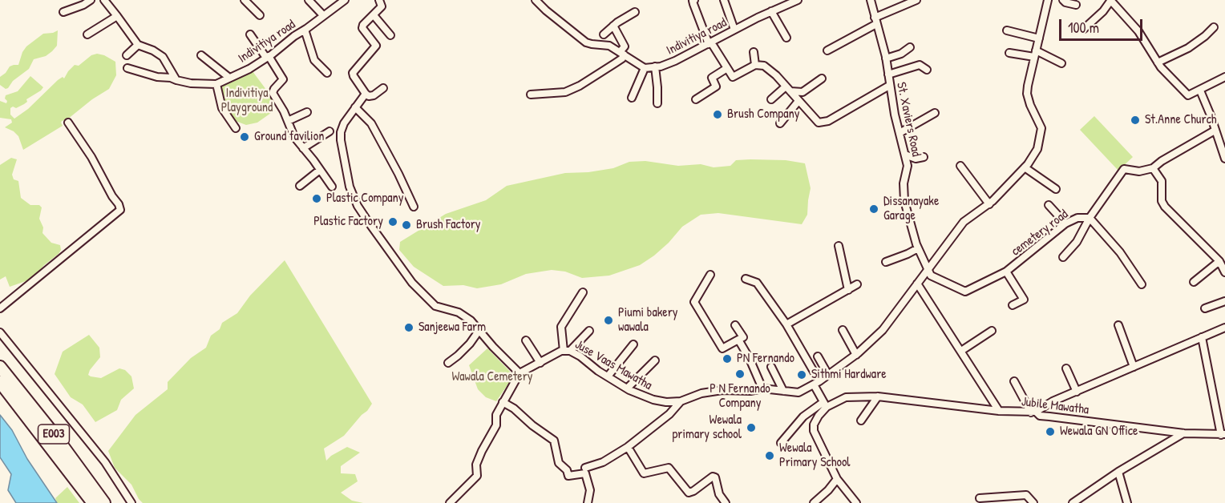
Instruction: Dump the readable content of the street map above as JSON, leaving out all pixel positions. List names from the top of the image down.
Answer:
{
  "streets": {
    "highway": ["E003"],
    "street": [
      "Indivitiya road",
      "St. Xaviers Road",
      "cemetery road",
      "Juse Vaas Mawatha",
      "Jubile Mawatha"
    ]
  },
  "crossings": [
    ["St. Xaviers Road", "cemetery road"],
    ["St. Xaviers Road", "Juse Vaas Mawatha"],
    ["cemetery road", "Juse Vaas Mawatha"]
  ],
  "parks": ["Indivitiya Playground", "Wawala Cemetery"],
  "places": [
    "Brush Company",
    "St.Anne Church",
    "Ground favilion",
    "Plastic Company",
    "Dissanayake Garage",
    "Plastic Factory",
    "Brush Factory",
    "Piumi bakery wawala",
    "Sanjeewa Farm",
    "PN Fernando",
    "P N Fernando Company",
    "Sithmi Hardware",
    "Wewala primary school",
    "Wewala GN Office",
    "Wewala Primary School"
  ],
  "scale_bar": "100 m"
}
